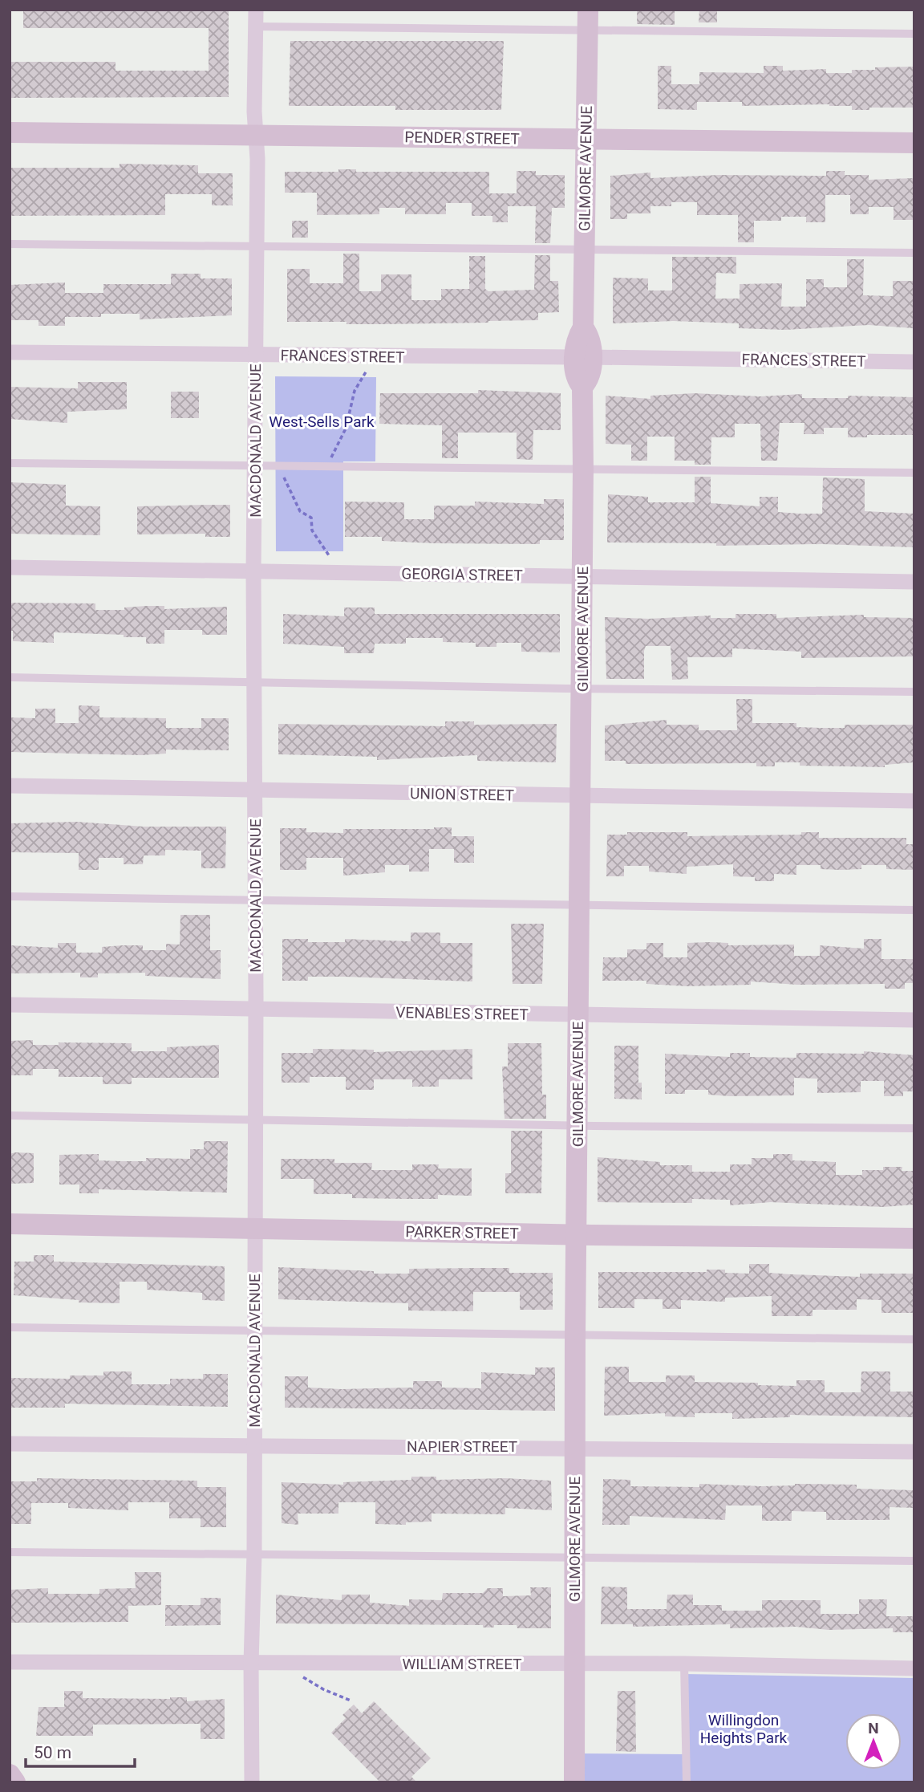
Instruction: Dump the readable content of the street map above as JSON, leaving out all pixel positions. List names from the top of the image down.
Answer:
{
  "streets": {
    "street": [
      "PENDER STREET",
      "GILMORE AVENUE",
      "FRANCES STREET",
      "MACDONALD AVENUE",
      "GEORGIA STREET",
      "UNION STREET",
      "VENABLES STREET",
      "PARKER STREET",
      "NAPIER STREET",
      "WILLIAM STREET"
    ]
  },
  "crossings": [
    ["PENDER STREET", "GILMORE AVENUE"],
    ["PENDER STREET", "MACDONALD AVENUE"],
    ["GILMORE AVENUE", "FRANCES STREET"],
    ["GILMORE AVENUE", "GEORGIA STREET"],
    ["GILMORE AVENUE", "UNION STREET"],
    ["GILMORE AVENUE", "VENABLES STREET"],
    ["GILMORE AVENUE", "PARKER STREET"],
    ["GILMORE AVENUE", "NAPIER STREET"],
    ["GILMORE AVENUE", "WILLIAM STREET"],
    ["FRANCES STREET", "MACDONALD AVENUE"],
    ["MACDONALD AVENUE", "GEORGIA STREET"],
    ["MACDONALD AVENUE", "UNION STREET"],
    ["MACDONALD AVENUE", "VENABLES STREET"],
    ["MACDONALD AVENUE", "PARKER STREET"],
    ["MACDONALD AVENUE", "NAPIER STREET"],
    ["MACDONALD AVENUE", "WILLIAM STREET"]
  ],
  "parks": ["West-Sells Park", "Willingdon Heights Park"],
  "scale_bar": "50 m",
  "north": "top"
}
